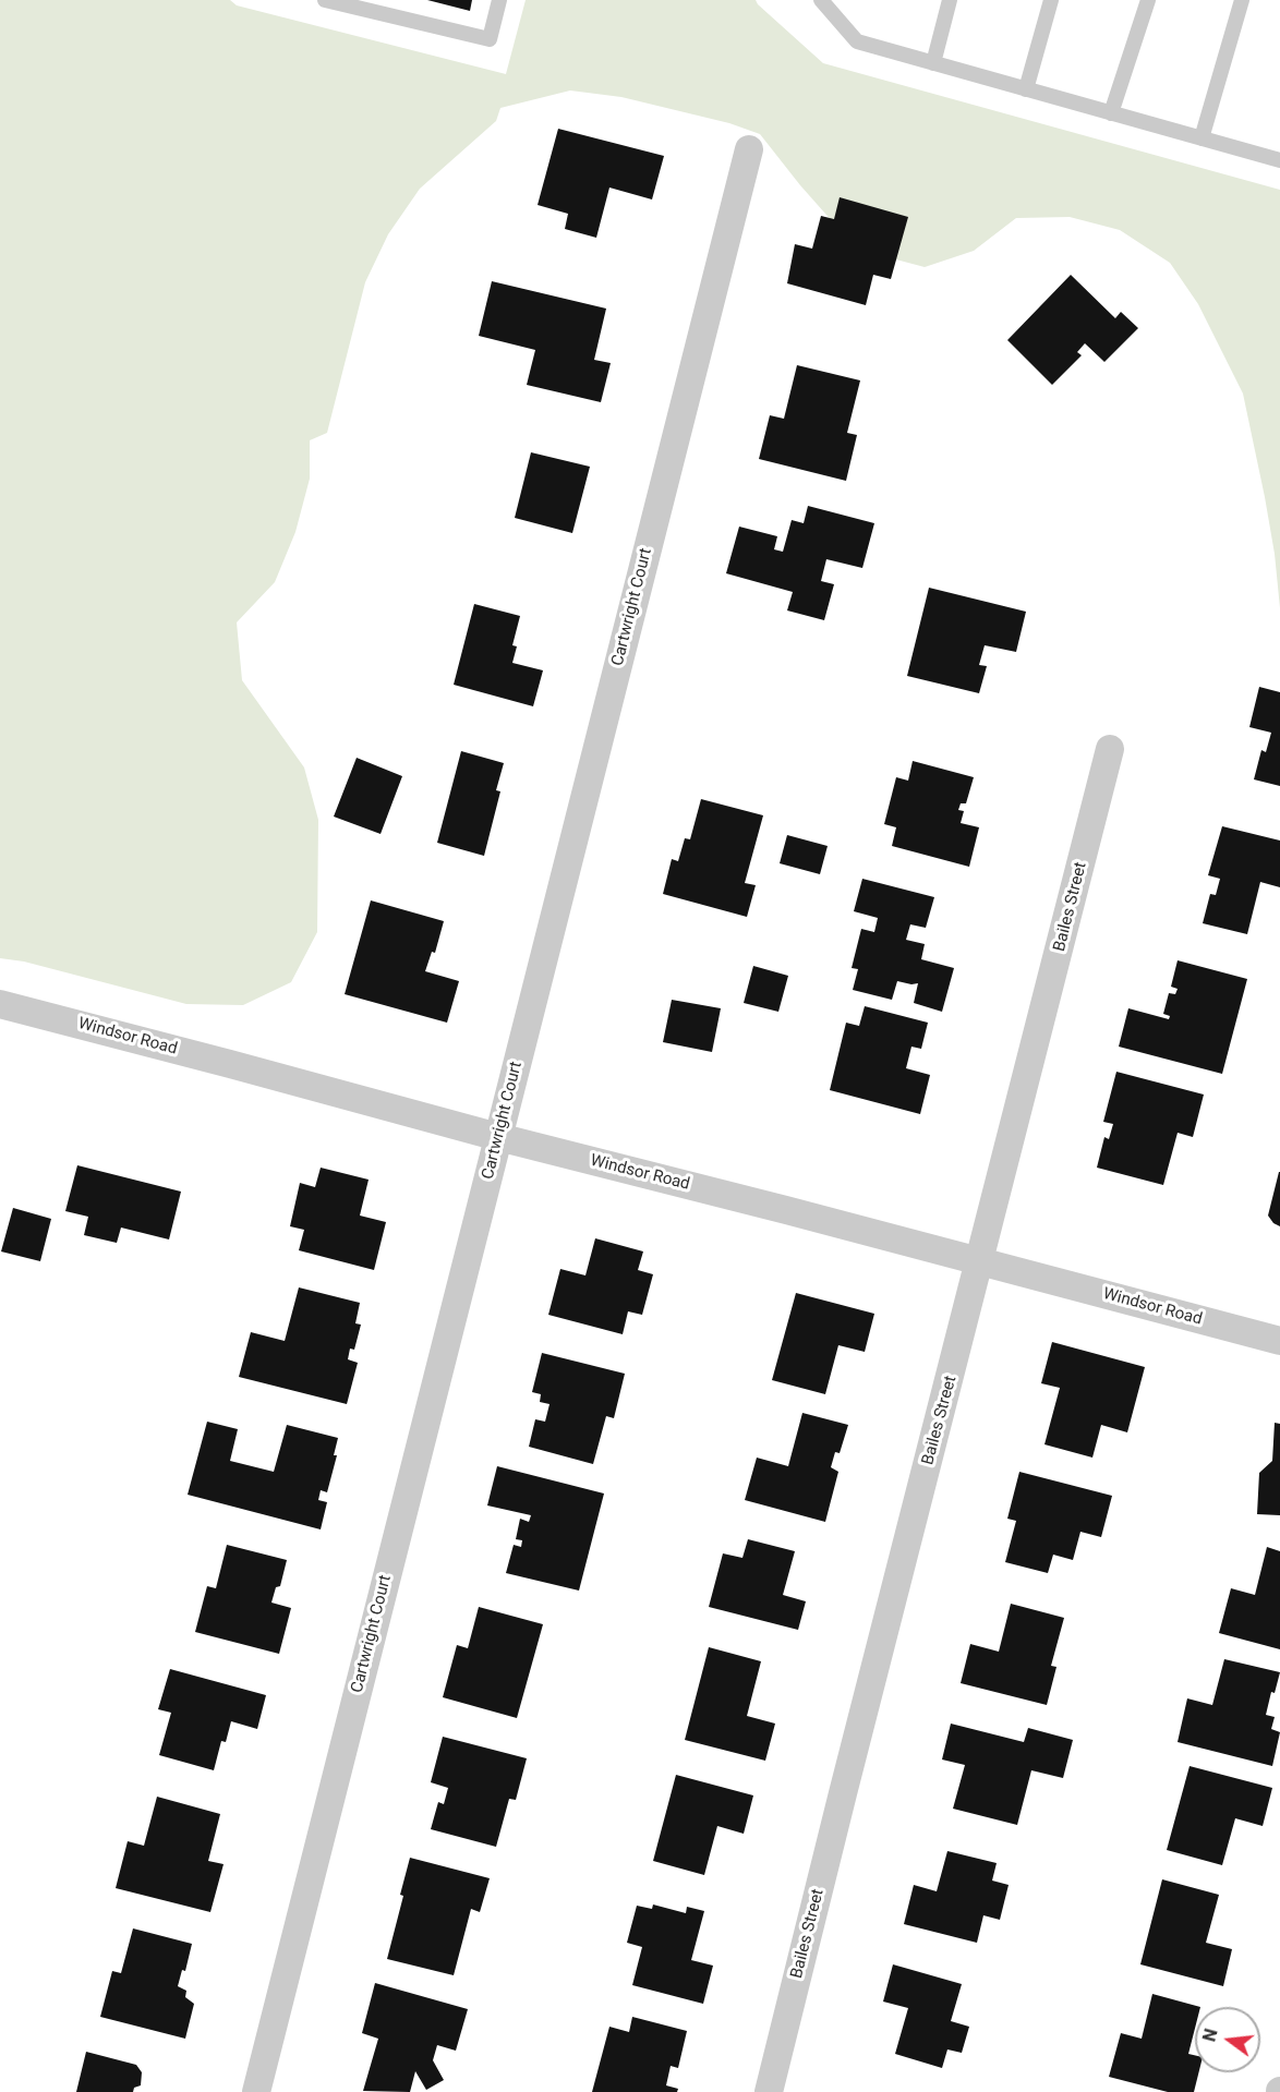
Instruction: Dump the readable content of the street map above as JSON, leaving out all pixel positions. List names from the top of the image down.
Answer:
{
  "streets": {
    "street": ["Cartwright Court", "Bailes Street", "Windsor Road"]
  },
  "crossings": [
    ["Cartwright Court", "Windsor Road"],
    ["Bailes Street", "Windsor Road"]
  ],
  "north": "left"
}
